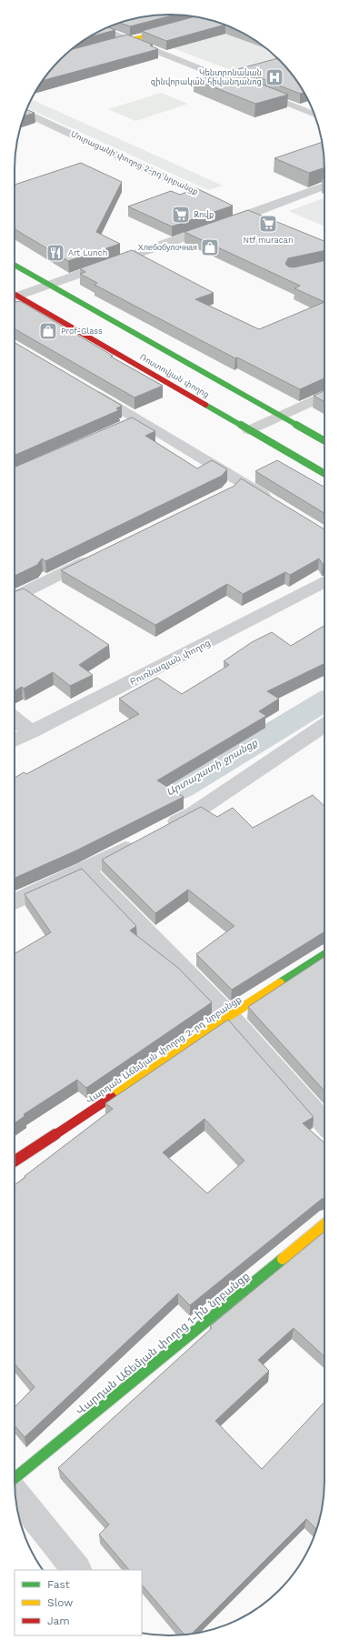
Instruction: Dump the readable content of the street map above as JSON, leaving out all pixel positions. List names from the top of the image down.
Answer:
{
  "streets": {
    "main road": ["Ռոստովյան փողոց", "Վարդան Աճեմյան փողոց 2-րդ նրբանցք", "Վարդան Աճեմյան փողոց 1-ին նրբանցք"],
    "street": ["Մուրացանի փողոց 2-րդ նրբանցք", "Բուռնազյան փողոց"]
  },
  "water": ["Արտաշատի ջրանցք"],
  "places": {
    "hospital": ["Կենտրոնական զինվորական հիվանդանոց"],
    "supermarket": ["Զովք", "Ntf muracan"],
    "shop": ["Хлебобулочная", "Prof-Glass"],
    "restaurant": ["Art Lunch"]
  },
  "legend": ["Fast", "Slow", "Jam"]
}
